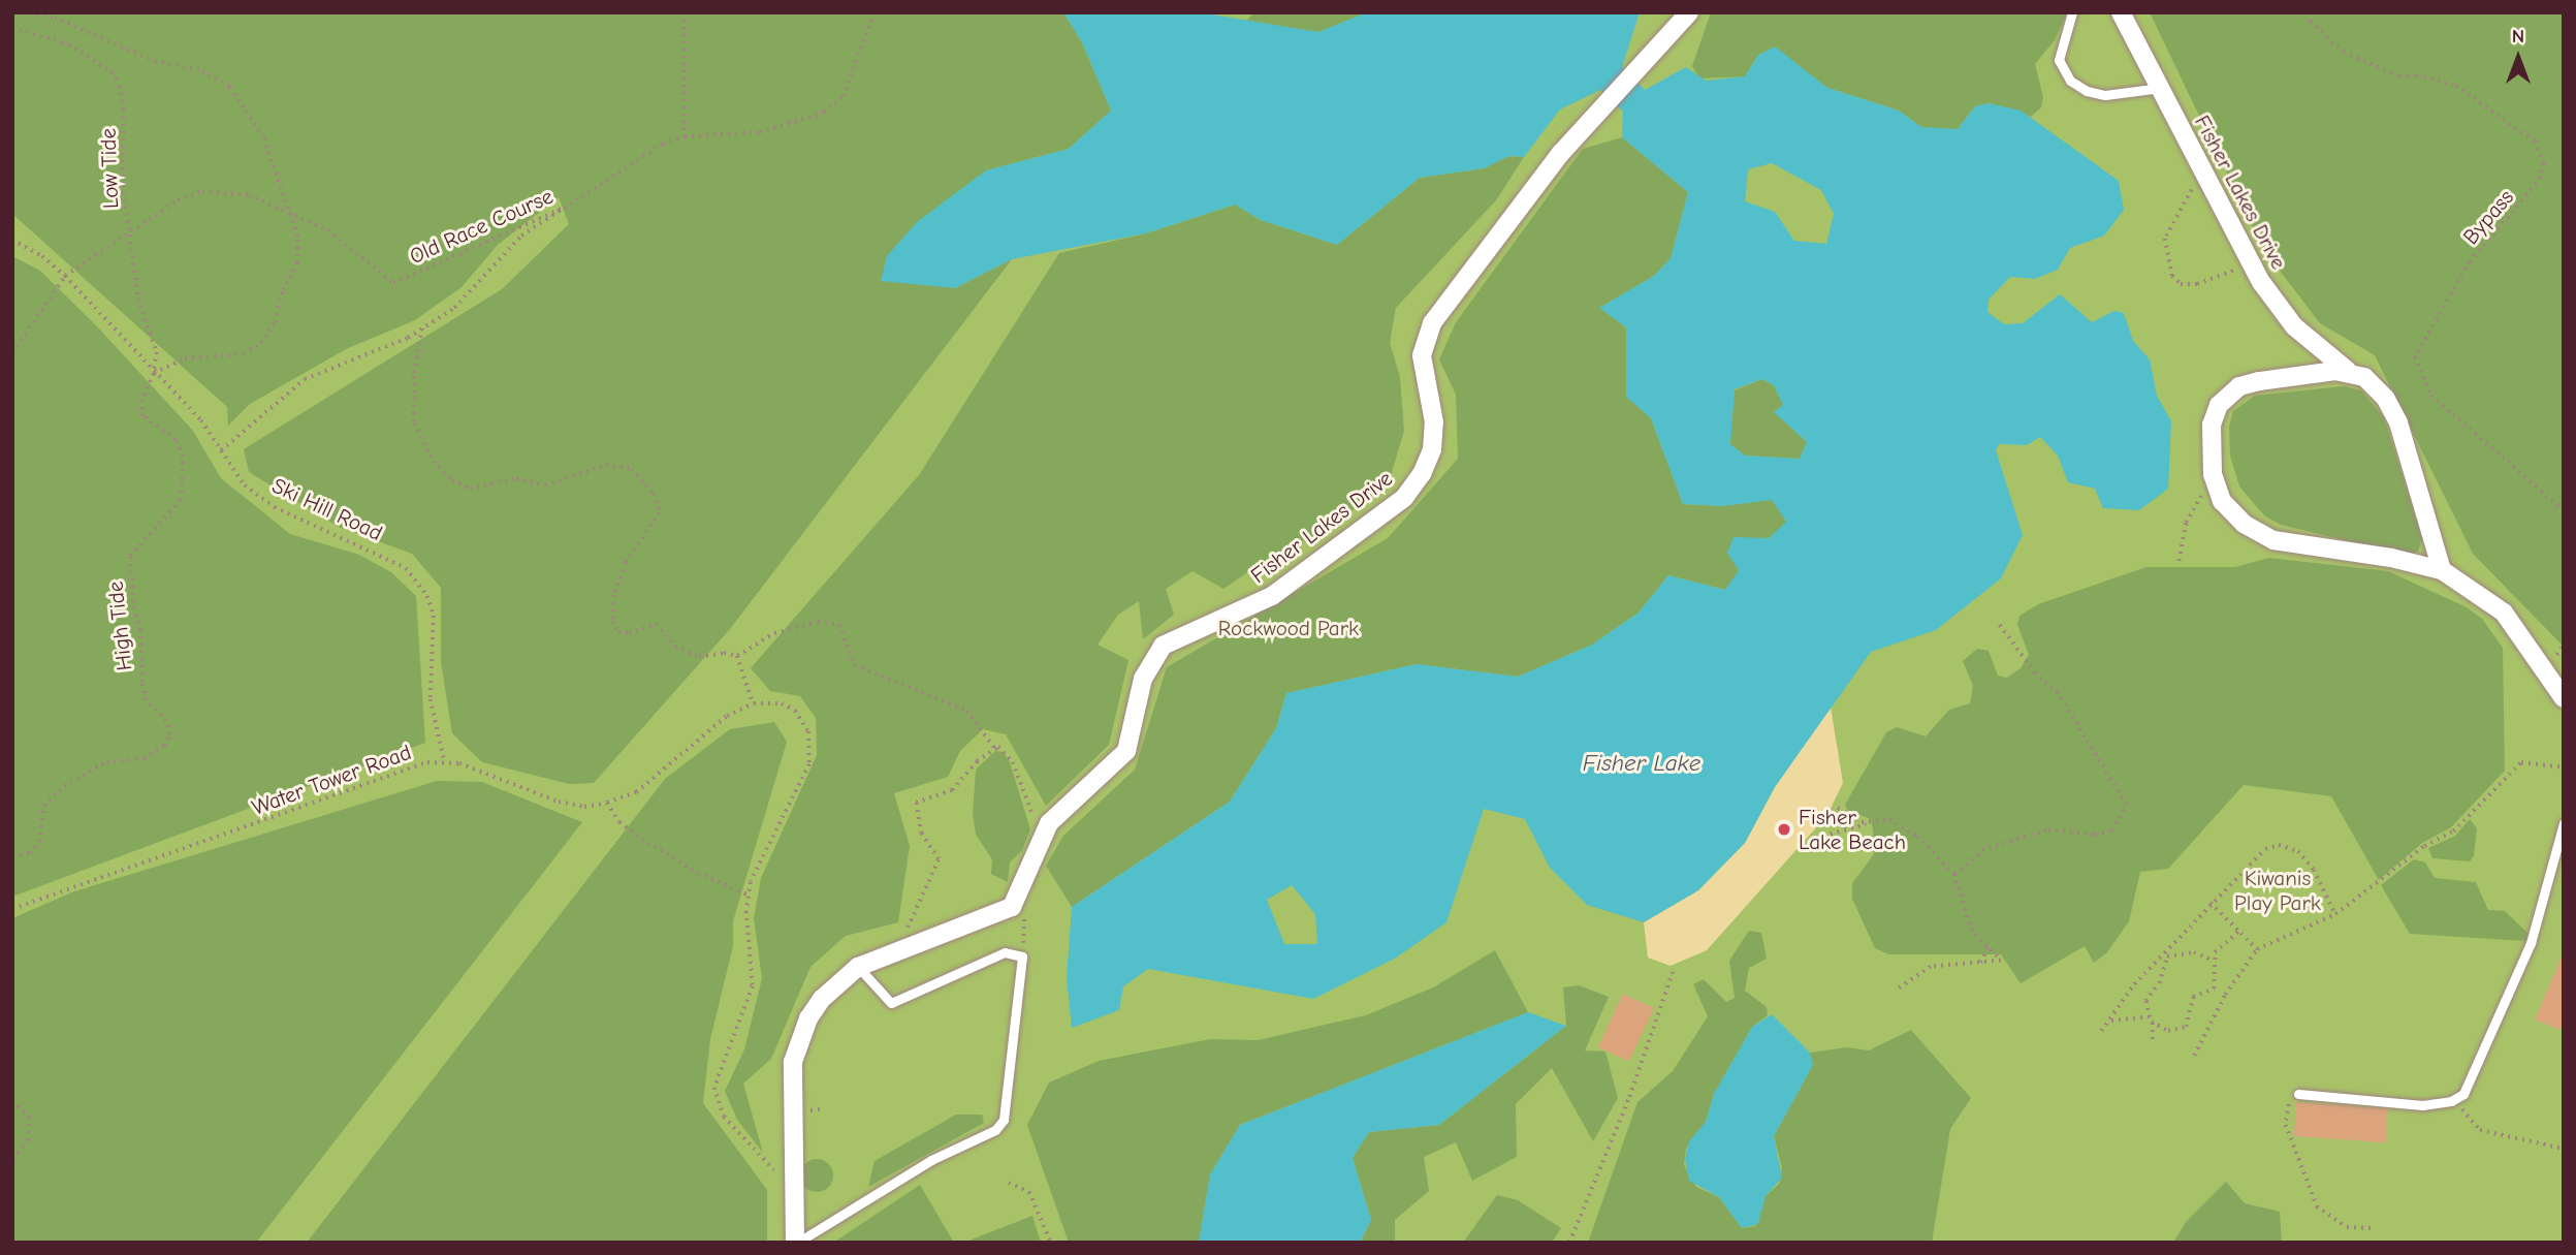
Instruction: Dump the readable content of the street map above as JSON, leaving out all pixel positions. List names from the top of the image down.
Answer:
{
  "streets": {
    "street": ["Fisher Lakes Drive"],
    "path": [
      "Low Tide",
      "Bypass",
      "Old Race Course",
      "Ski Hill Road",
      "High Tide",
      "Water Tower Road"
    ]
  },
  "crossings": [
    ["Low Tide", "Old Race Course"],
    ["Low Tide", "Ski Hill Road"],
    ["Low Tide", "High Tide"],
    ["Old Race Course", "Ski Hill Road"],
    ["Ski Hill Road", "High Tide"],
    ["Ski Hill Road", "Water Tower Road"]
  ],
  "water": ["Fisher Lake"],
  "parks": ["Rockwood Park", "Kiwanis Play Park"],
  "places": ["Fisher Lake Beach"],
  "north": "top"
}
